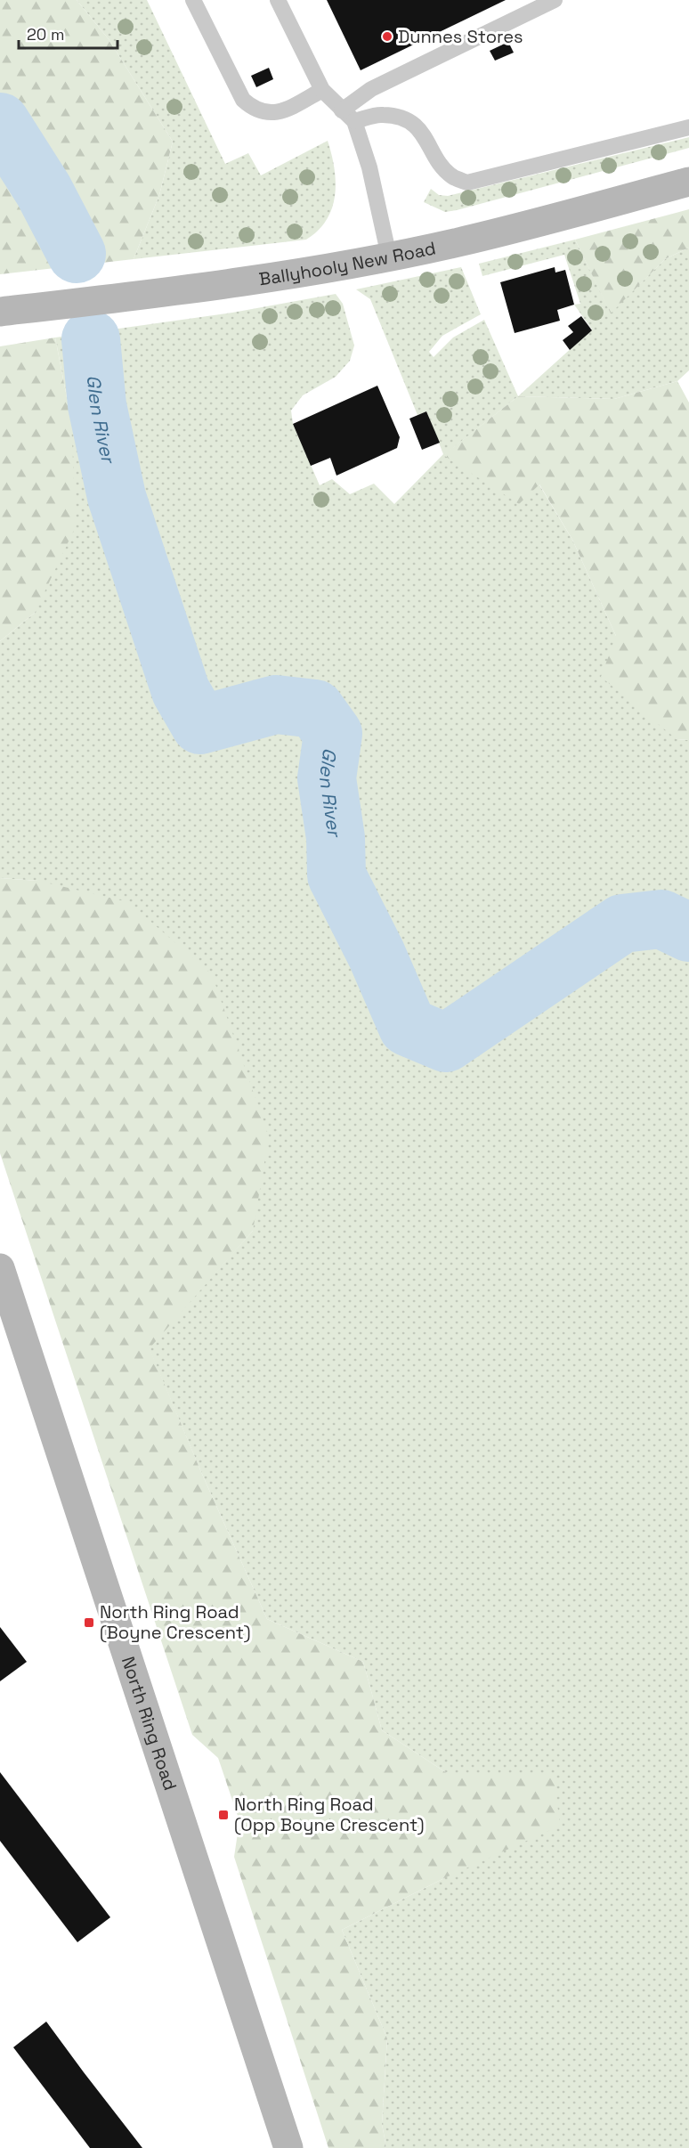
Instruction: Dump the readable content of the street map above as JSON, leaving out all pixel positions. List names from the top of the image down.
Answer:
{
  "streets": {
    "main road": ["Ballyhooly New Road", "North Ring Road"]
  },
  "water": ["Glen River"],
  "places": {
    "other": ["Dunnes Stores"],
    "transit": ["North Ring Road (Boyne Crescent)", "North Ring Road (Opp Boyne Crescent)"]
  },
  "scale_bar": "20 m"
}
